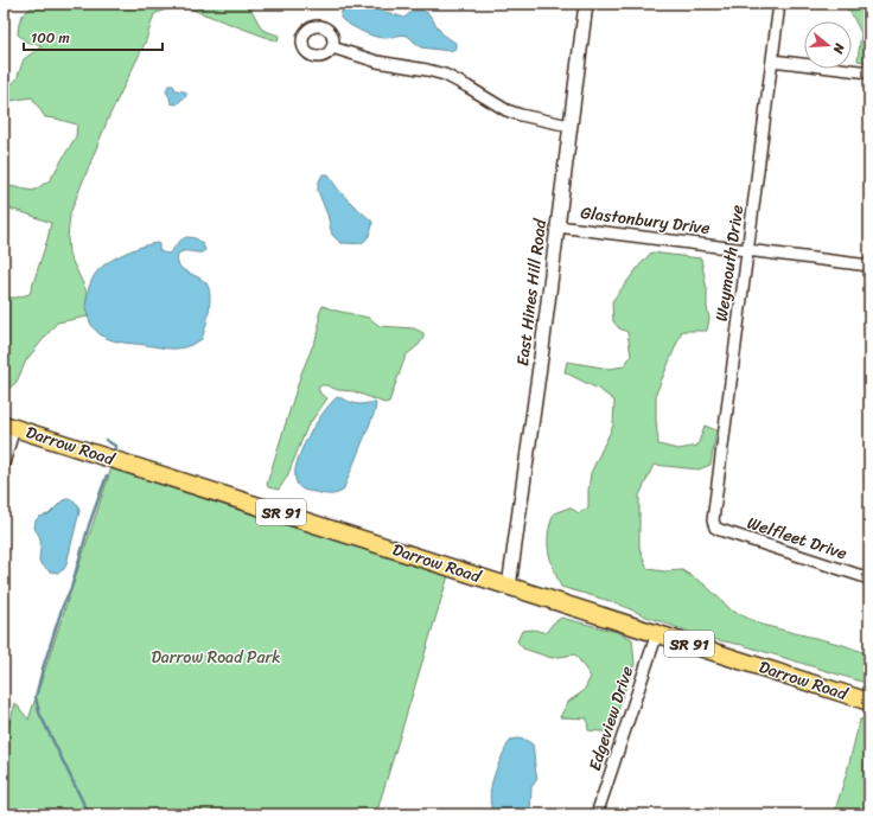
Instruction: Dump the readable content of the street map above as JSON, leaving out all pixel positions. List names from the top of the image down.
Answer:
{
  "streets": {
    "main road": ["Darrow Road", "SR 91"],
    "street": [
      "Glastonbury Drive",
      "Weymouth Drive",
      "East Hines Hill Road",
      "Welfleet Drive",
      "Edgeview Drive"
    ]
  },
  "crossings": [
    ["Glastonbury Drive", "Weymouth Drive"],
    ["Glastonbury Drive", "East Hines Hill Road"],
    ["Weymouth Drive", "Welfleet Drive"],
    ["East Hines Hill Road", "Darrow Road"],
    ["Darrow Road", "Edgeview Drive"]
  ],
  "parks": ["Darrow Road Park"],
  "scale_bar": "100 m",
  "north": "right"
}
